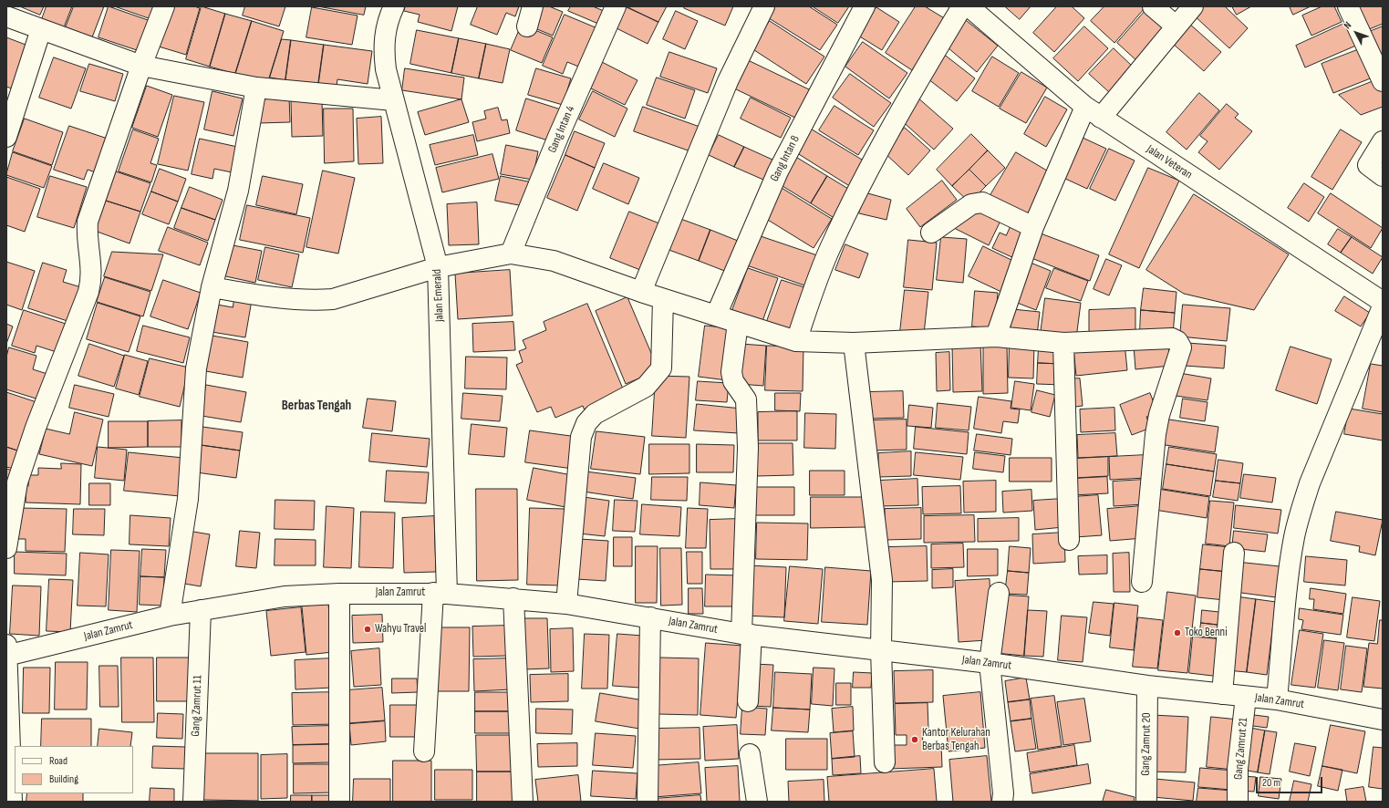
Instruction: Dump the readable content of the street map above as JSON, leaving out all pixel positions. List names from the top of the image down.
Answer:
{
  "streets": {
    "street": [
      "Gang Intan 4",
      "Gang Intan 8",
      "Jalan Veteran",
      "Jalan Emerald",
      "Jalan Zamrut",
      "Gang Zamrut 11",
      "Gang Zamrut 20",
      "Gang Zamrut 21"
    ]
  },
  "crossings": [
    ["Jalan Emerald", "Jalan Zamrut"],
    ["Jalan Zamrut", "Gang Zamrut 11"],
    ["Jalan Zamrut", "Gang Zamrut 20"],
    ["Jalan Zamrut", "Gang Zamrut 21"]
  ],
  "districts": ["Berbas Tengah"],
  "places": ["Wahyu Travel", "Toko Benni", "Kantor Kelurahan Berbas Tengah"],
  "legend": ["Road", "Building"],
  "scale_bar": "20 m",
  "north": "top left"
}
